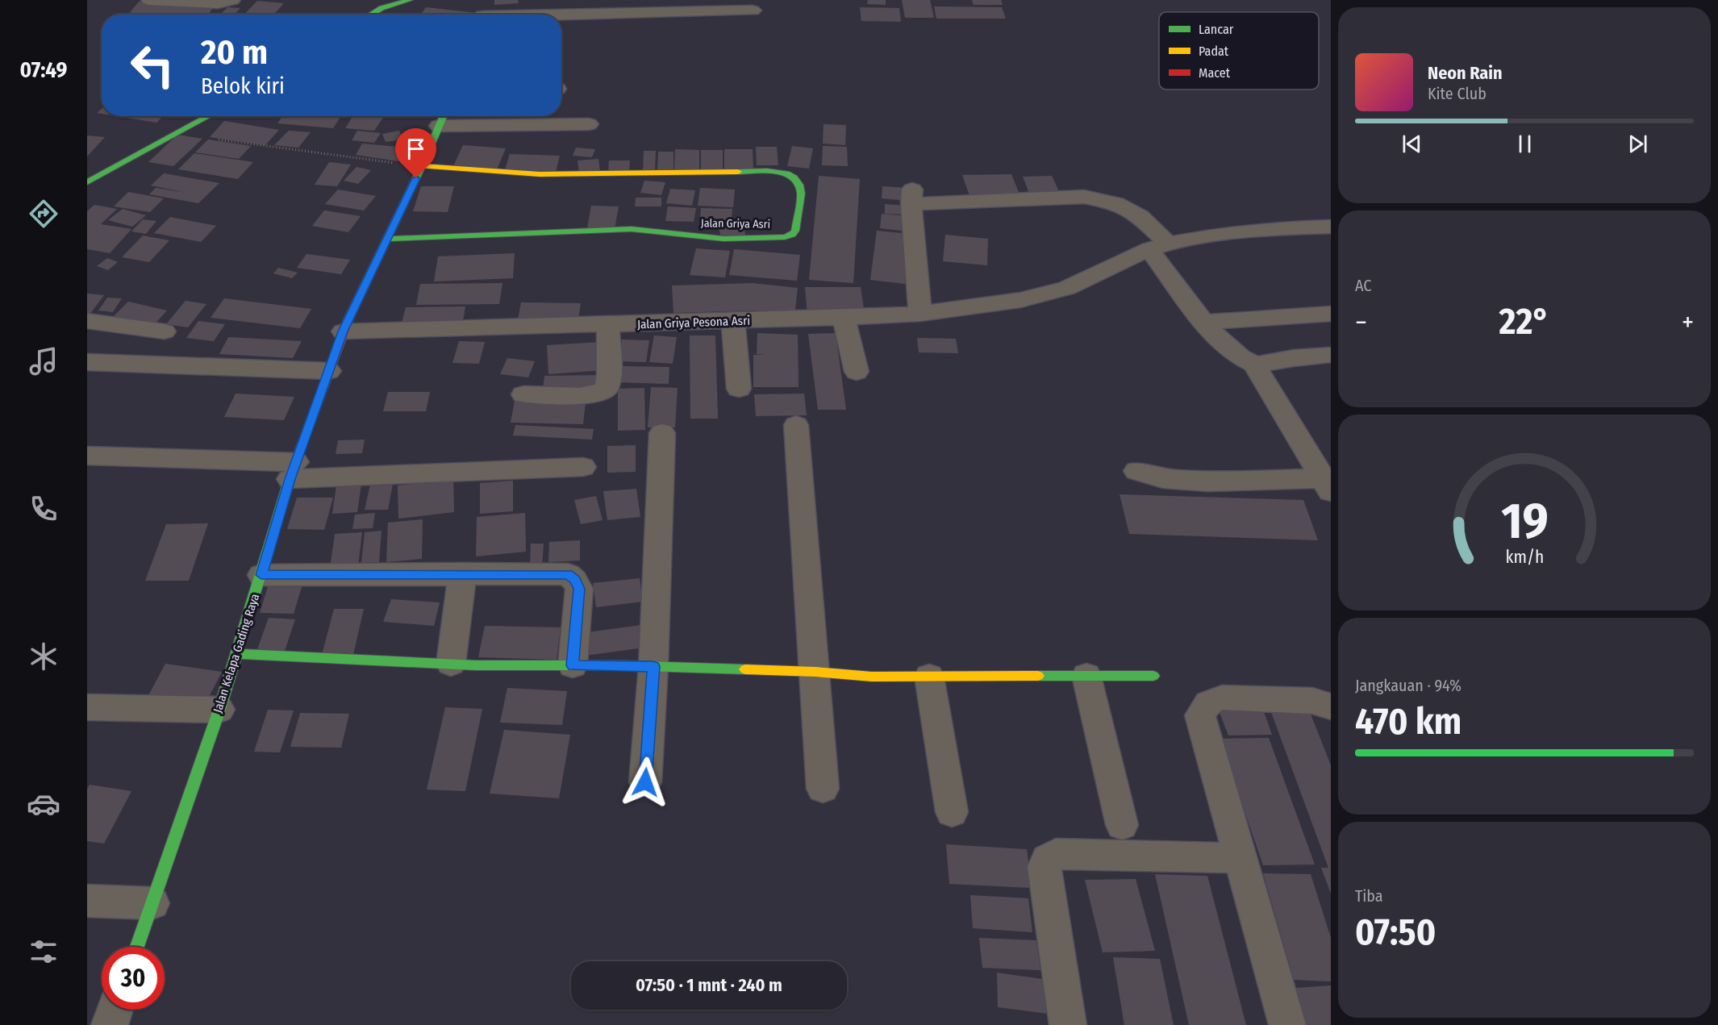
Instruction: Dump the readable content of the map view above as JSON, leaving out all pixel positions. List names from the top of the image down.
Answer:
{
  "streets": {
    "street": ["Jalan Griya Asri", "Jalan Griya Pesona Asri", "Jalan Kelapa Gading Raya"]
  },
  "crossings": [
    ["Jalan Griya Asri", "Jalan Kelapa Gading Raya"],
    ["Jalan Griya Pesona Asri", "Jalan Kelapa Gading Raya"]
  ],
  "legend": ["Lancar", "Padat", "Macet"],
  "page": {
    "tabs": "07:49",
    "turn": ["20 m", "Belok kiri"],
    "song": ["Neon Rain", "Kite Club"],
    "tile": [
      "AC",
      ["Jangkauan · 94%", "470 km"],
      ["Tiba", "07:50"]
    ],
    "heat": ["−", "22°", "+"],
    "limit": "30",
    "trip": "07:50 · 1 mnt · 240 m",
    "gauge": ["19", "km/h"]
  }
}
